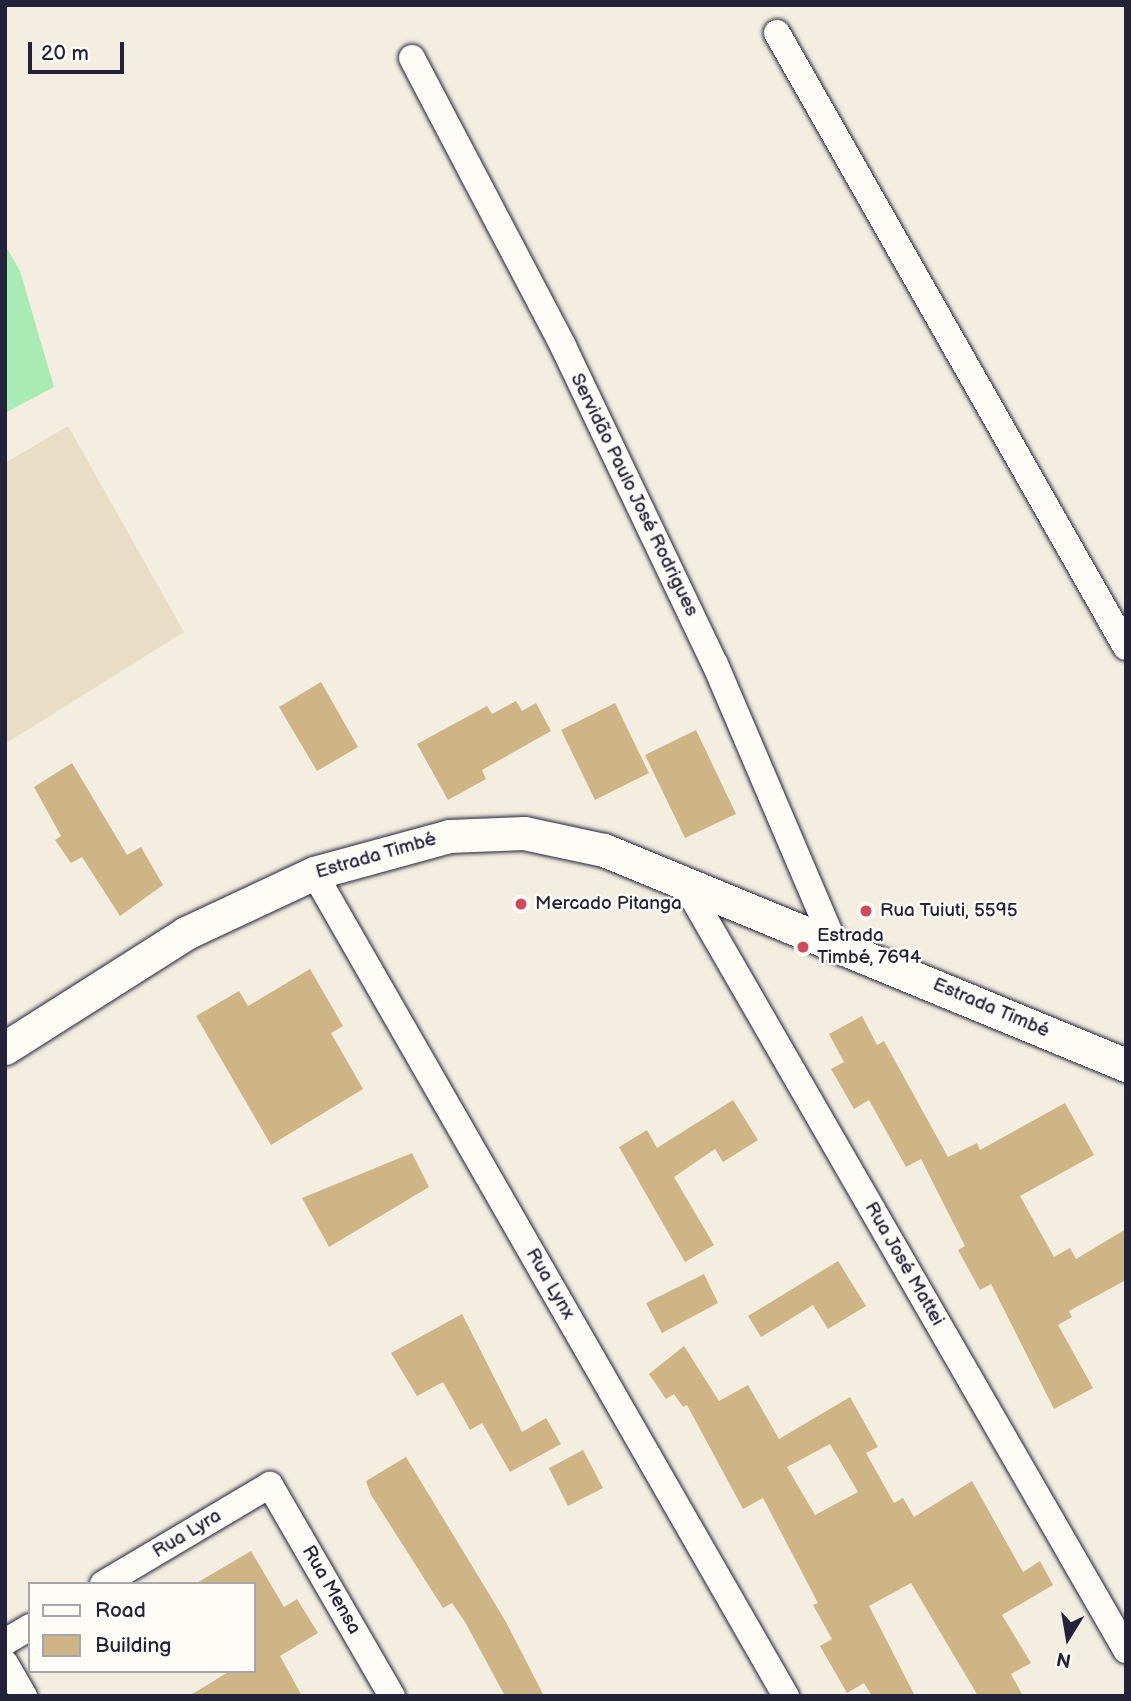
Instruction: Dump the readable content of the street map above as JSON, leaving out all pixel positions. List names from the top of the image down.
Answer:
{
  "streets": {
    "street": [
      "Servidão Paulo José Rodrigues",
      "Estrada Timbé",
      "Rua José Mattei",
      "Rua Lynx",
      "Rua Lyra",
      "Rua Mensa"
    ]
  },
  "crossings": [
    ["Servidão Paulo José Rodrigues", "Estrada Timbé"],
    ["Estrada Timbé", "Rua José Mattei"],
    ["Estrada Timbé", "Rua Lynx"],
    ["Rua Lyra", "Rua Mensa"]
  ],
  "places": ["Mercado Pitanga", "Rua Tuiuti, 5595", "Estrada Timbé, 7694"],
  "legend": ["Road", "Building"],
  "scale_bar": "20 m",
  "north": "bottom"
}
